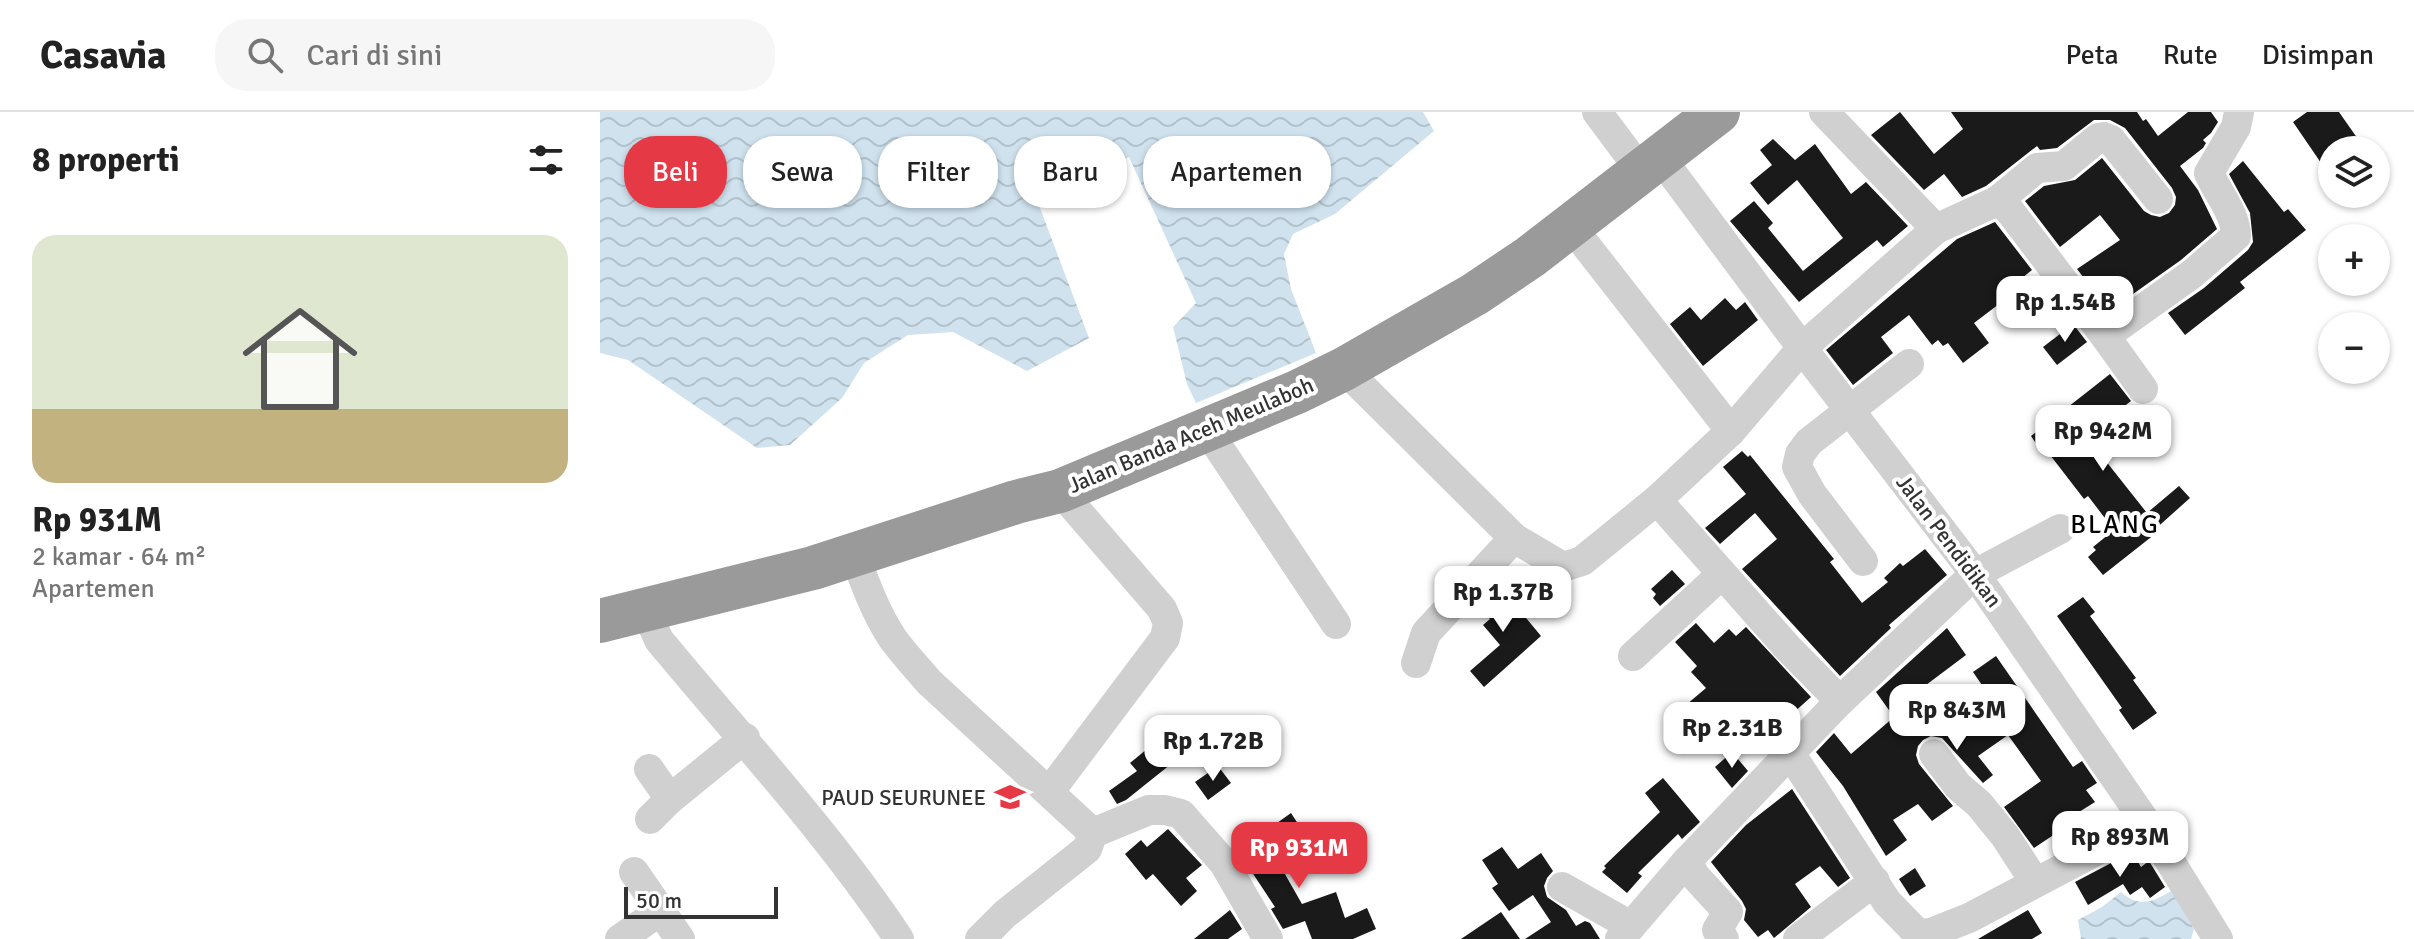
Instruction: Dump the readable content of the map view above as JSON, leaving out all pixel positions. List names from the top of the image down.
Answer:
{
  "streets": {
    "highway": ["Jalan Banda Aceh Meulaboh"],
    "street": ["Jalan Pendidikan"]
  },
  "crossings": [
    ["Jalan Banda Aceh Meulaboh", "Jalan Pendidikan"]
  ],
  "districts": ["BLANG"],
  "places": {
    "school or university": ["PAUD SEURUNEE"]
  },
  "scale_bar": "50 m",
  "page": {
    "header": "Casavia",
    "search": "Cari di sini",
    "nav": ["Peta", "Rute", "Disimpan"],
    "heading": "8 properti",
    "map_buttons": ["+", "−"],
    "chip": [
      "Beli",
      "Sewa",
      "Filter",
      "Baru",
      "Apartemen"
    ],
    "list": [
      {
        "name": "Rp 931M",
        "note": "2 kamar · 64 m² · Apartemen"
      }
    ],
    "price": [
      "Rp 1.54B",
      "Rp 942M",
      "Rp 1.37B",
      "Rp 843M",
      "Rp 2.31B",
      "Rp 1.72B",
      "Rp 893M",
      "Rp 931M"
    ],
    "scale": "50 m"
  }
}
